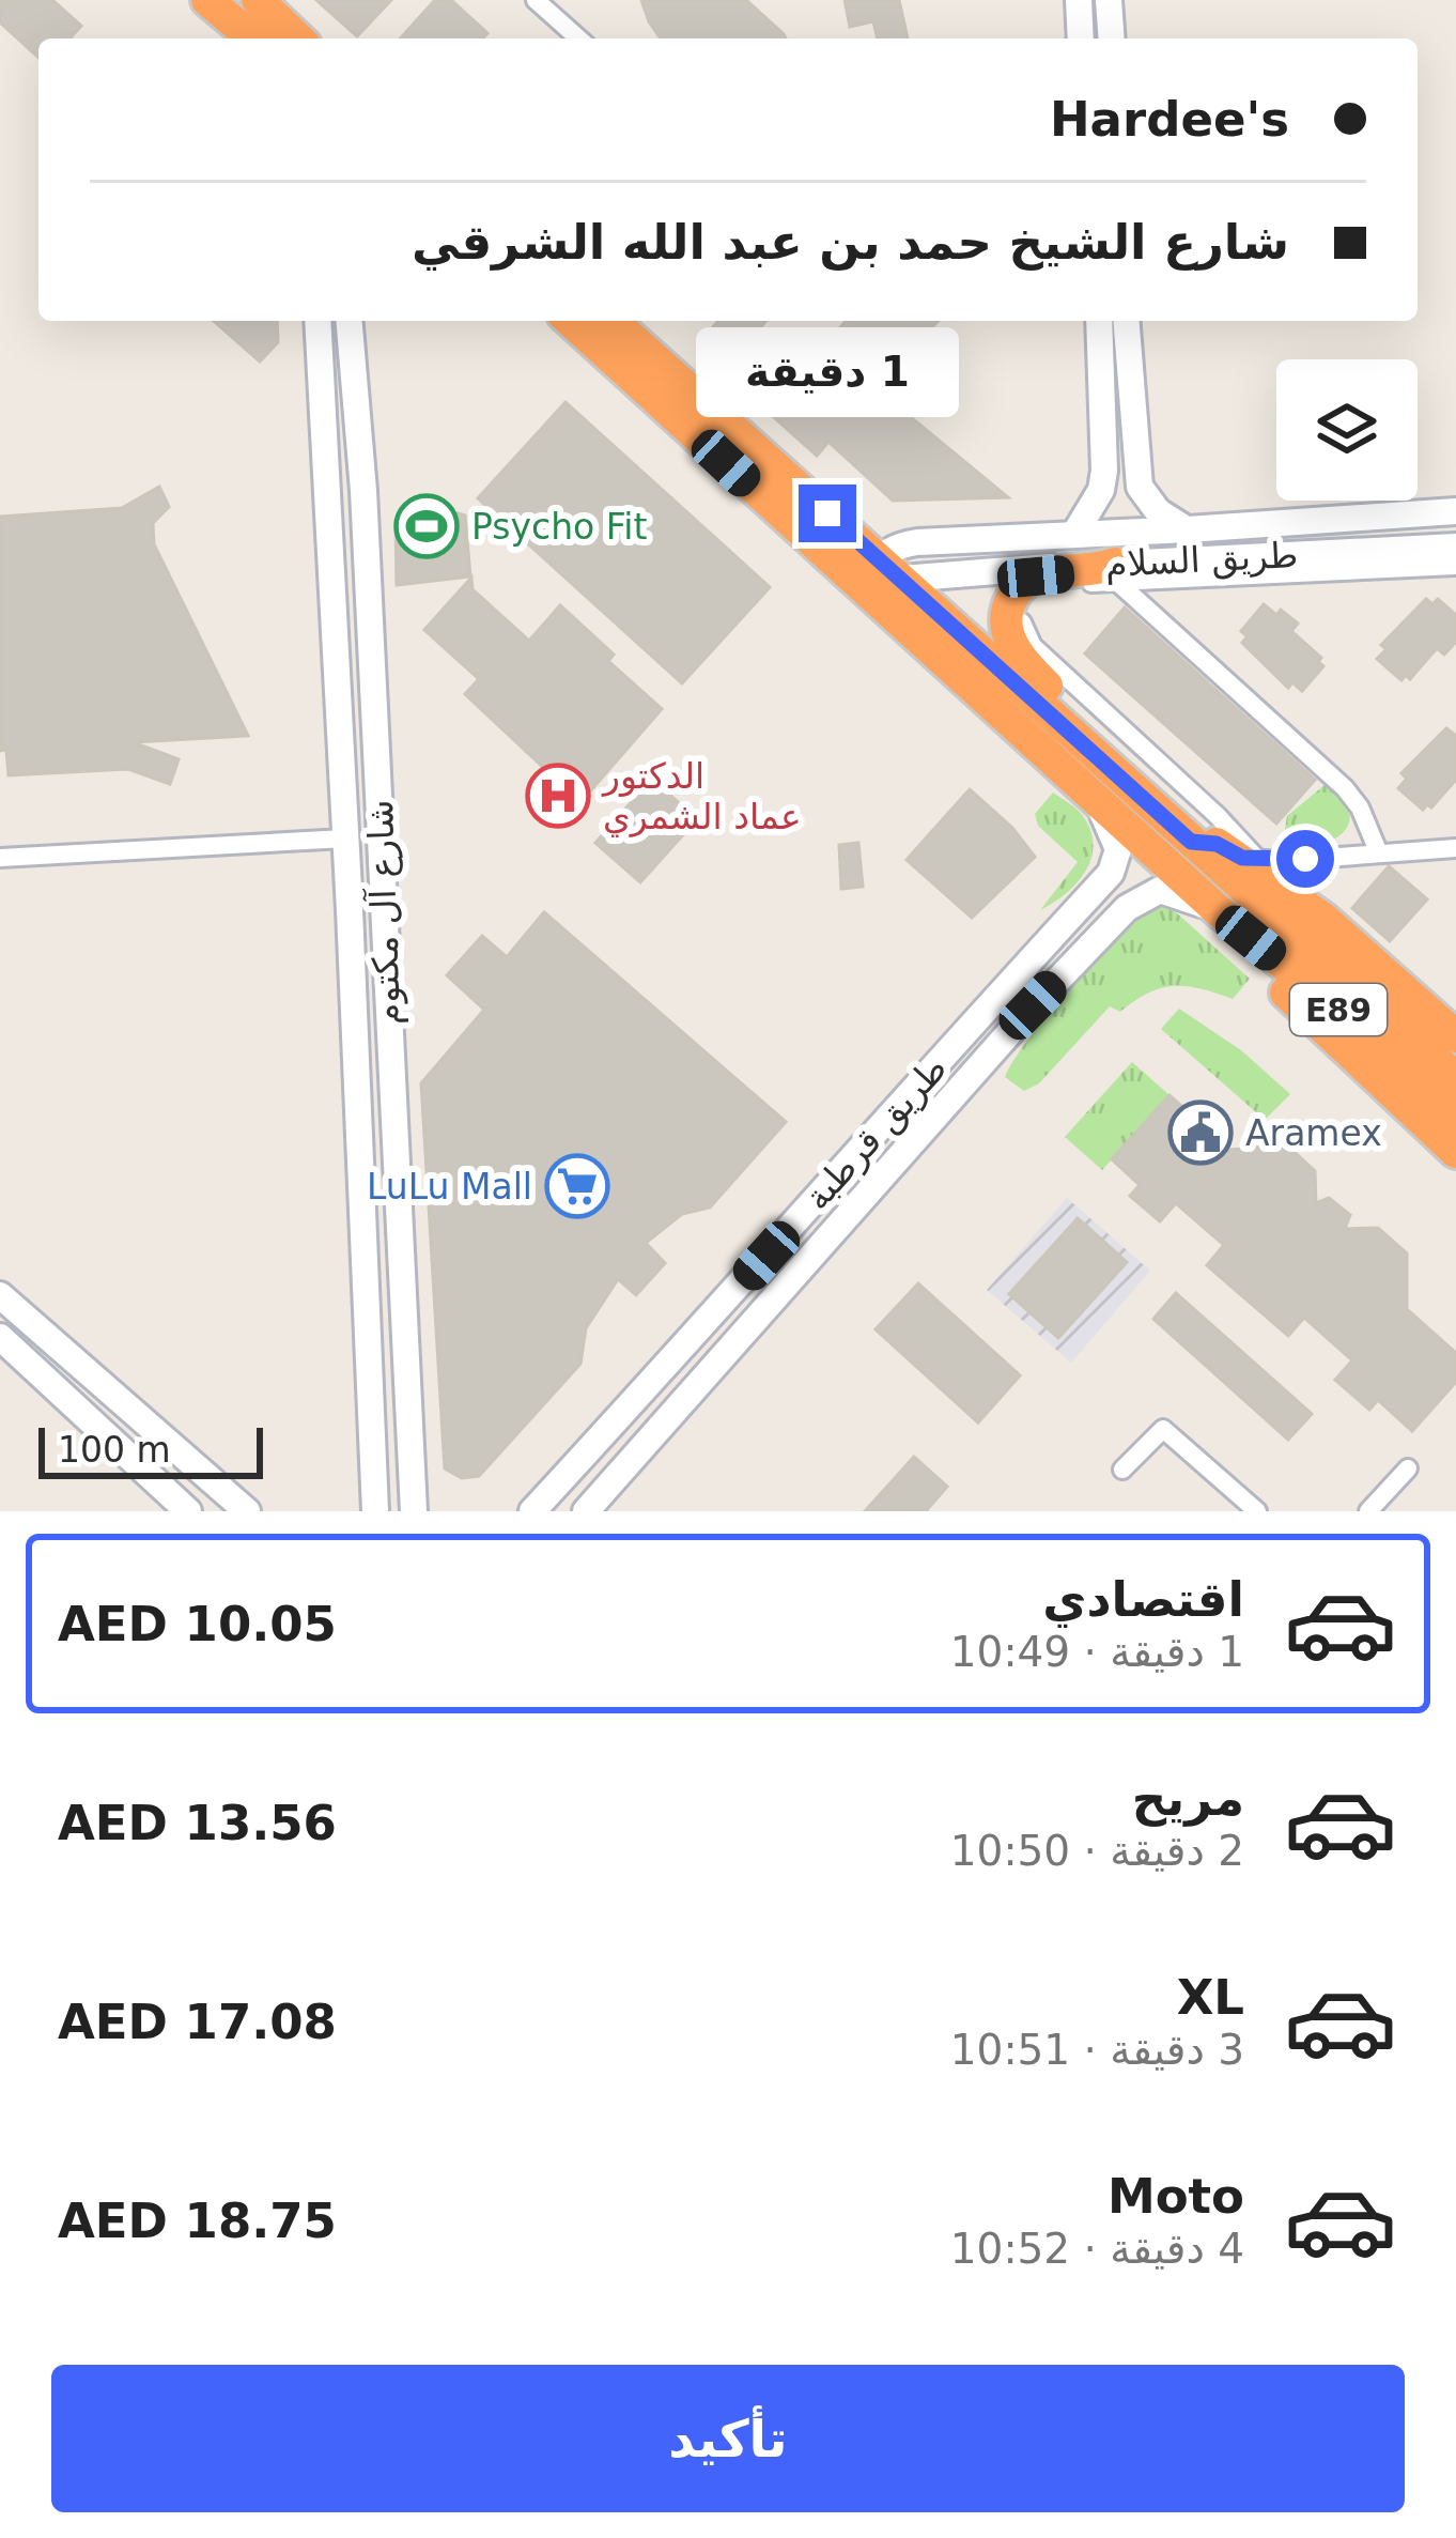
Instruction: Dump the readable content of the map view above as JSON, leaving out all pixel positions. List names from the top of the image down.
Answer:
{
  "streets": {
    "highway": ["E89"],
    "main road": ["طريق السلام", "شارع آل مكتوم", "طريق قرطبة"]
  },
  "crossings": [
    ["E89", "طريق قرطبة"]
  ],
  "places": {
    "sports": ["Psycho Fit"],
    "hospital": ["الدكتور عماد الشمري"],
    "public building": ["Aramex"],
    "supermarket": ["LuLu Mall"]
  },
  "scale_bar": "100 m",
  "page": {
    "banner": ["Hardee's", "شارع الشيخ حمد بن عبد الله الشرقي"],
    "bubble": "1 دقيقة",
    "scale": "100 m",
    "list": [
      {
        "name": "اقتصادي",
        "note": "1 دقيقة · 10:49",
        "value": "AED 10.05"
      },
      {
        "name": "مريح",
        "note": "2 دقيقة · 10:50",
        "value": "AED 13.56"
      },
      {
        "name": "XL",
        "note": "3 دقيقة · 10:51",
        "value": "AED 17.08"
      },
      {
        "name": "Moto",
        "note": "4 دقيقة · 10:52",
        "value": "AED 18.75"
      }
    ],
    "buttons": "تأكيد"
  }
}
